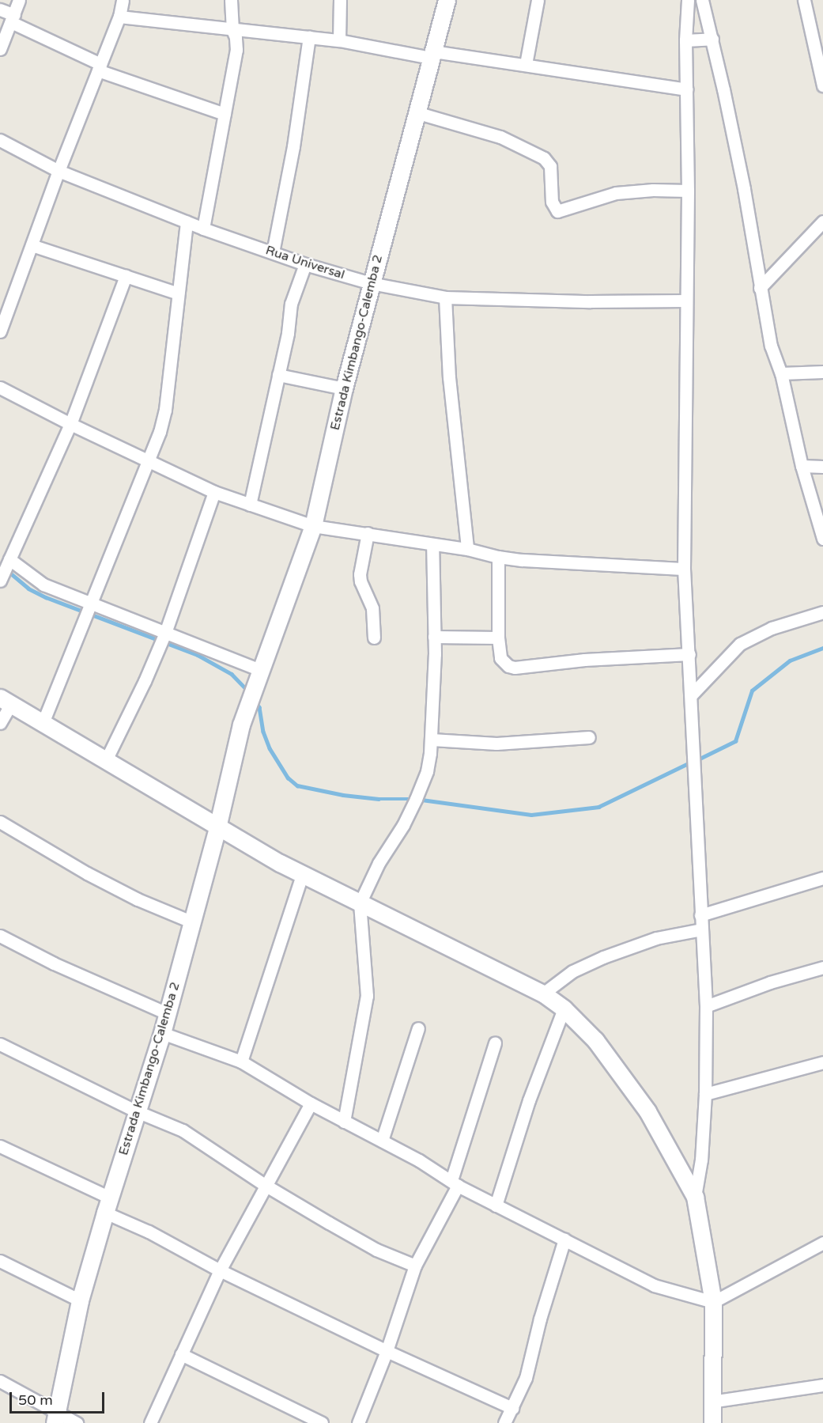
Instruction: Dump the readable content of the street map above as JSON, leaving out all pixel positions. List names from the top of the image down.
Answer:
{
  "streets": {
    "main road": ["Estrada Kimbango-Calemba 2"],
    "street": ["Rua Universal"]
  },
  "crossings": [
    ["Rua Universal", "Estrada Kimbango-Calemba 2"]
  ],
  "scale_bar": "50 m"
}
